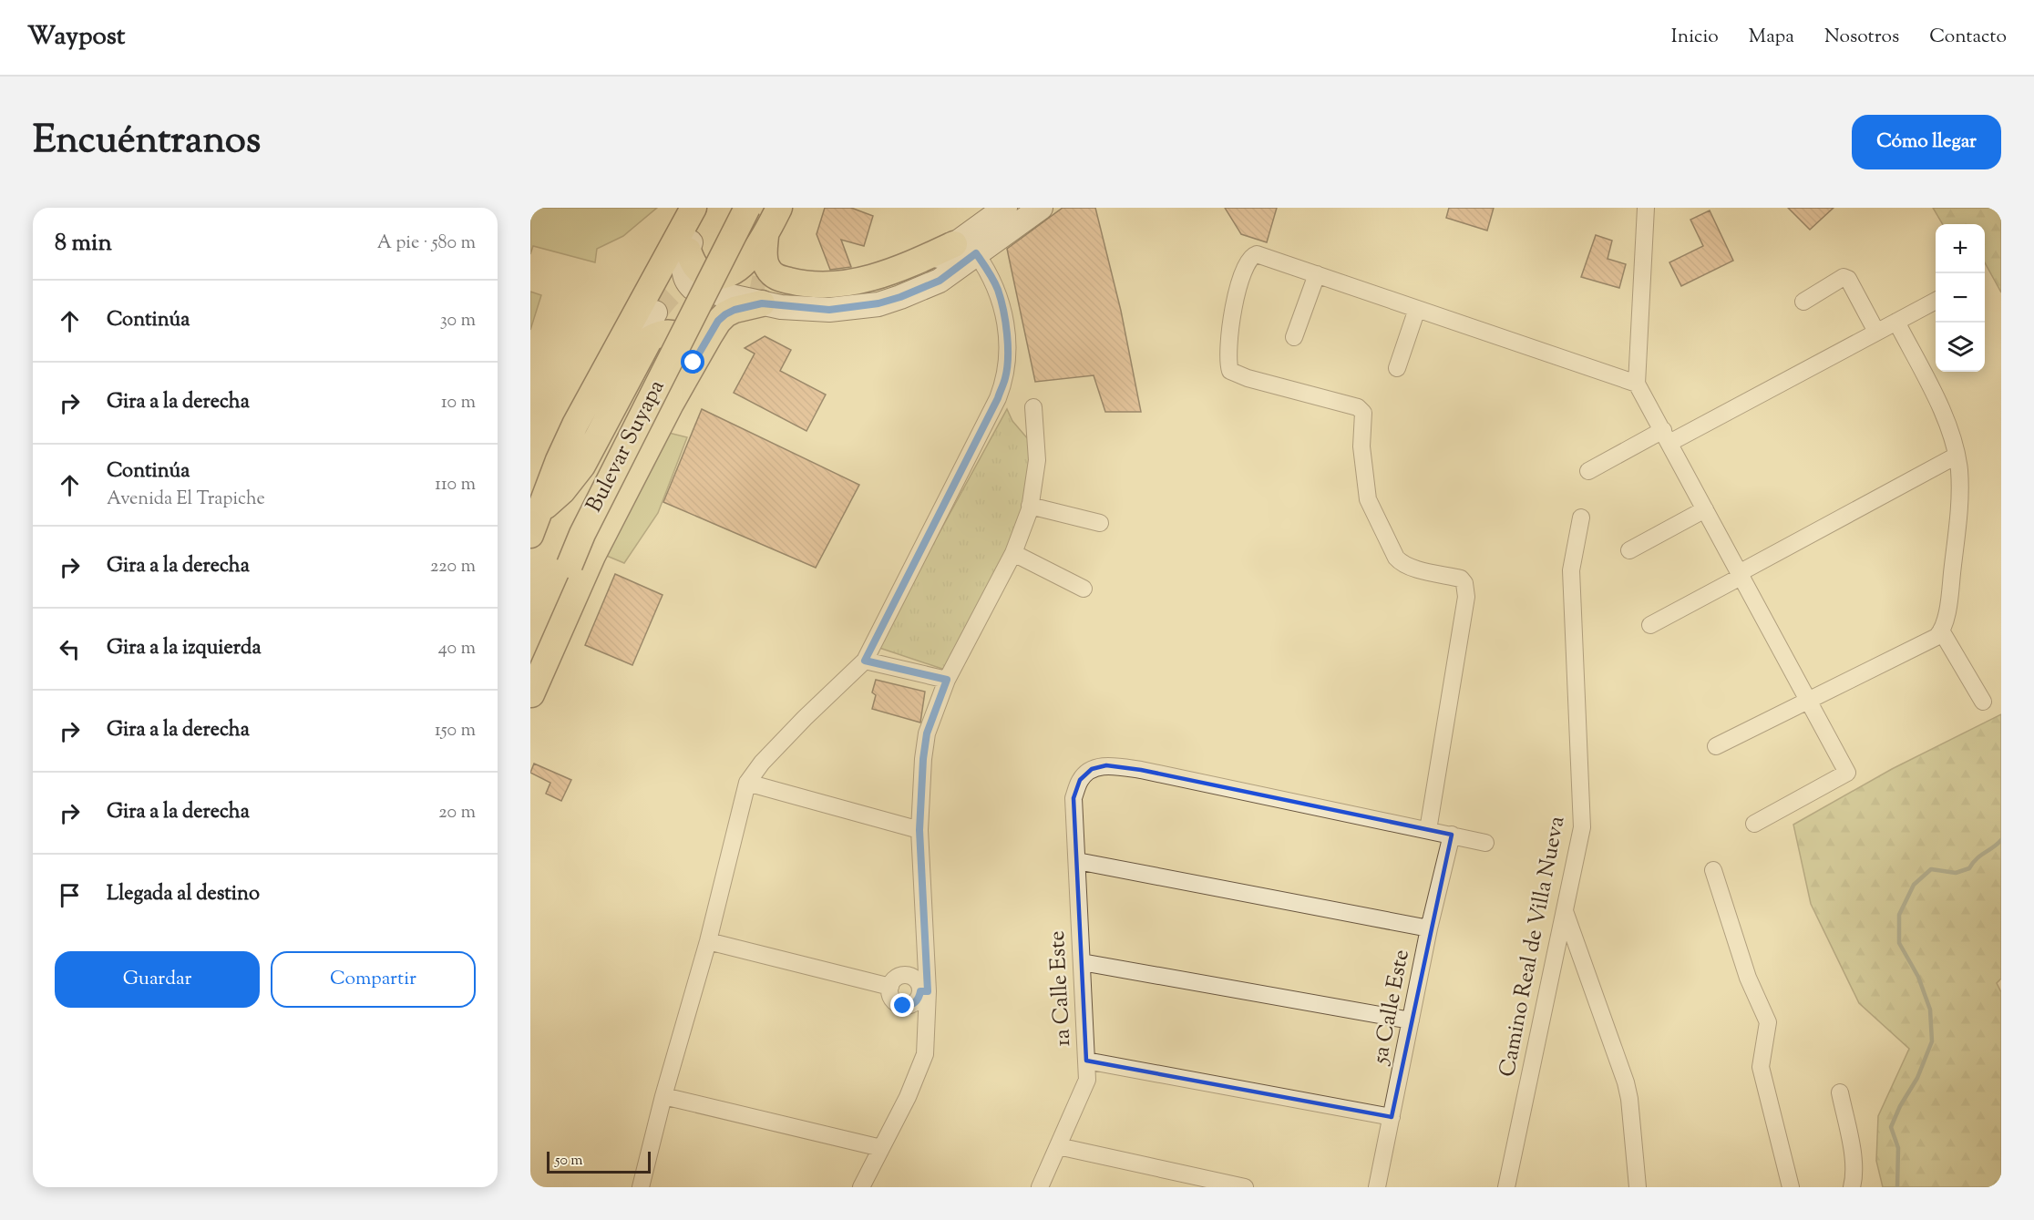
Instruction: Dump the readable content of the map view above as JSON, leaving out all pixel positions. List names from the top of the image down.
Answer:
{
  "streets": {
    "main road": ["Bulevar Suyapa"],
    "street": ["Camino Real de Villa Nueva", "1a Calle Este", "5a Calle Este"]
  },
  "scale_bar": "50 m",
  "page": {
    "header": "Waypost",
    "nav": [
      "Inicio",
      "Mapa",
      "Nosotros",
      "Contacto"
    ],
    "title": "Encuéntranos",
    "buttons": [
      "Cómo llegar",
      ["Guardar", "Compartir"]
    ],
    "heading": ["8 min", "A pie · 580 m"],
    "map_buttons": ["+", "−"],
    "list": [
      ["Continúa", "30 m"],
      ["Gira a la derecha", "10 m"],
      ["Continúa", "Avenida El Trapiche", "110 m"],
      ["Gira a la derecha", "220 m"],
      ["Gira a la izquierda", "40 m"],
      ["Gira a la derecha", "150 m"],
      ["Gira a la derecha", "20 m"],
      "Llegada al destino"
    ],
    "scale": "50 m"
  }
}
